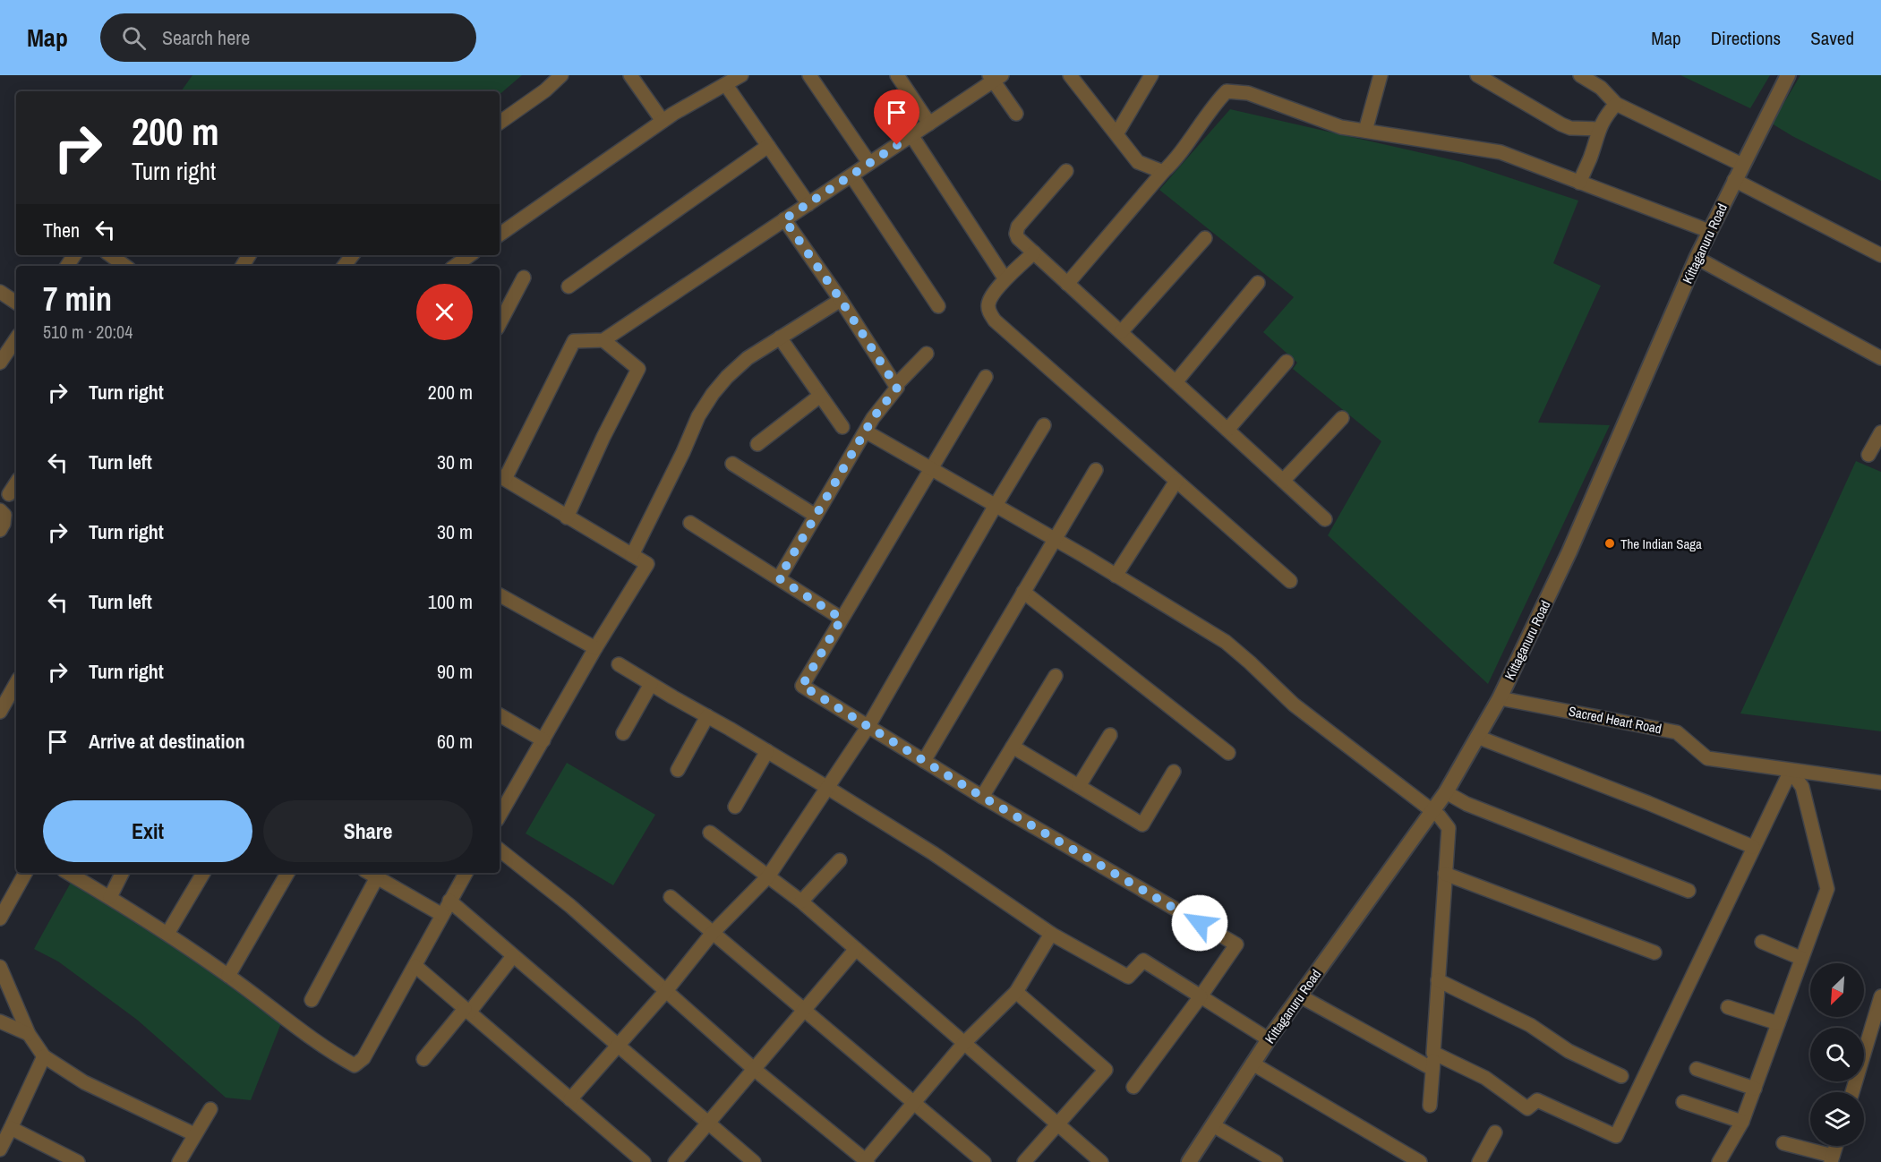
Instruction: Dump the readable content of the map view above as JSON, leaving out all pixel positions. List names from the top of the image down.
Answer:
{
  "streets": {
    "street": ["Kittaganuru Road", "Sacred Heart Road"]
  },
  "crossings": [
    ["Kittaganuru Road", "Sacred Heart Road"]
  ],
  "places": ["The Indian Saga"],
  "north": "bottom left",
  "page": {
    "header": "Map",
    "search": "Search here",
    "nav": ["Map", "Directions", "Saved"],
    "turn": ["200 m", "Turn right"],
    "then": "Then",
    "heading": ["7 min", "510 m · 20:04"],
    "list": [
      {
        "name": "Turn right",
        "value": "200 m"
      },
      {
        "name": "Turn left",
        "value": "30 m"
      },
      {
        "name": "Turn right",
        "value": "30 m"
      },
      {
        "name": "Turn left",
        "value": "100 m"
      },
      {
        "name": "Turn right",
        "value": "90 m"
      },
      {
        "name": "Arrive at destination",
        "value": "60 m"
      }
    ],
    "buttons": ["Exit", "Share"]
  }
}
